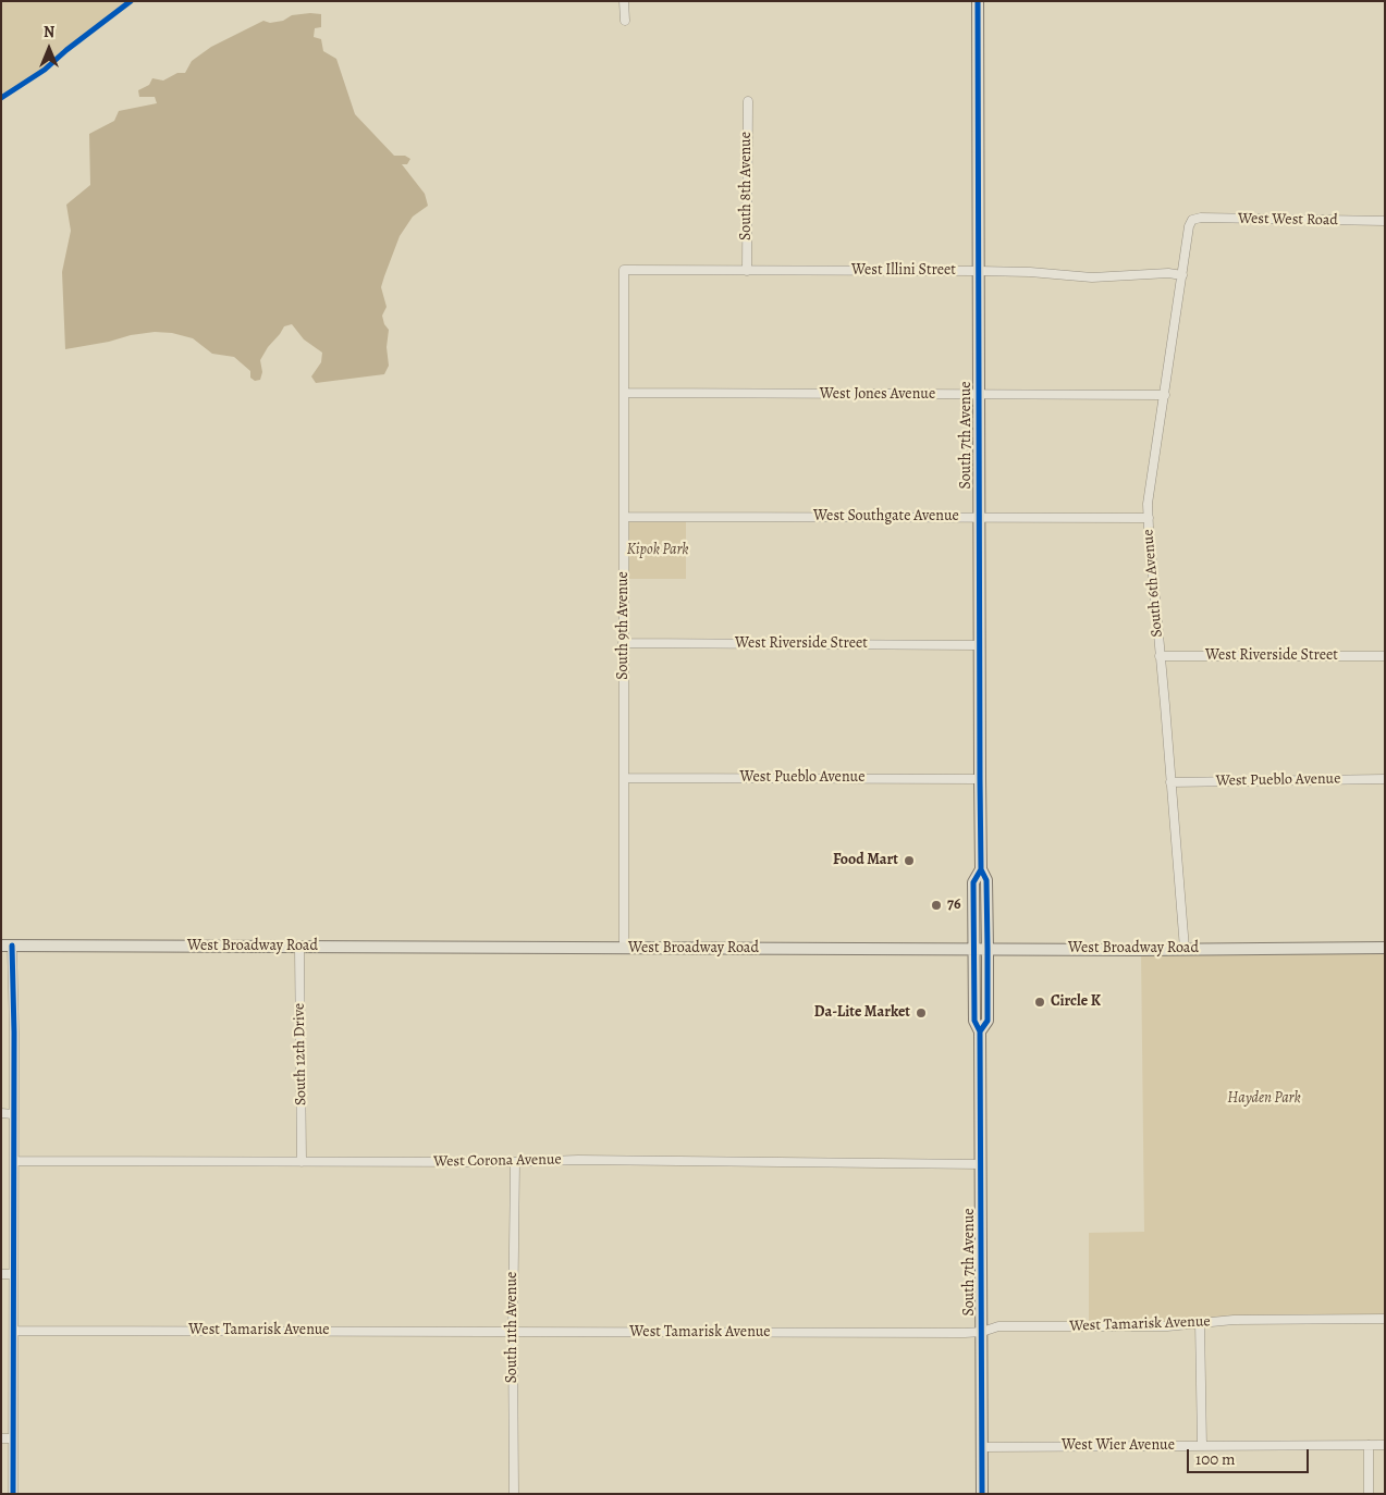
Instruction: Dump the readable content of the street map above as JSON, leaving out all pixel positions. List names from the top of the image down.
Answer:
{
  "streets": {
    "main road": ["South 7th Avenue", "West Broadway Road"],
    "street": [
      "South 8th Avenue",
      "West West Road",
      "West Illini Street",
      "West Jones Avenue",
      "West Southgate Avenue",
      "South 6th Avenue",
      "South 9th Avenue",
      "West Riverside Street",
      "West Pueblo Avenue",
      "South 12th Drive",
      "West Corona Avenue",
      "West Tamarisk Avenue",
      "South 11th Avenue",
      "West Wier Avenue"
    ]
  },
  "crossings": [
    ["South 8th Avenue", "West Illini Street"],
    ["West West Road", "South 6th Avenue"],
    ["West Illini Street", "South 7th Avenue"],
    ["West Illini Street", "South 6th Avenue"],
    ["West Illini Street", "South 9th Avenue"],
    ["West Jones Avenue", "South 7th Avenue"],
    ["West Jones Avenue", "South 6th Avenue"],
    ["West Jones Avenue", "South 9th Avenue"],
    ["South 7th Avenue", "West Southgate Avenue"],
    ["South 7th Avenue", "West Riverside Street"],
    ["South 7th Avenue", "West Pueblo Avenue"],
    ["South 7th Avenue", "West Broadway Road"],
    ["South 7th Avenue", "West Corona Avenue"],
    ["South 7th Avenue", "West Tamarisk Avenue"],
    ["South 7th Avenue", "West Wier Avenue"],
    ["West Southgate Avenue", "South 6th Avenue"],
    ["West Southgate Avenue", "South 9th Avenue"],
    ["South 6th Avenue", "West Riverside Street"],
    ["South 6th Avenue", "West Pueblo Avenue"],
    ["South 6th Avenue", "West Broadway Road"],
    ["South 9th Avenue", "West Riverside Street"],
    ["South 9th Avenue", "West Pueblo Avenue"],
    ["South 9th Avenue", "West Broadway Road"],
    ["West Broadway Road", "South 12th Drive"],
    ["South 12th Drive", "West Corona Avenue"],
    ["West Corona Avenue", "South 11th Avenue"],
    ["West Tamarisk Avenue", "South 11th Avenue"]
  ],
  "parks": ["Kipok Park", "Hayden Park"],
  "places": [
    "Food Mart",
    "76",
    "Circle K",
    "Da-Lite Market"
  ],
  "scale_bar": "100 m",
  "north": "top"
}
